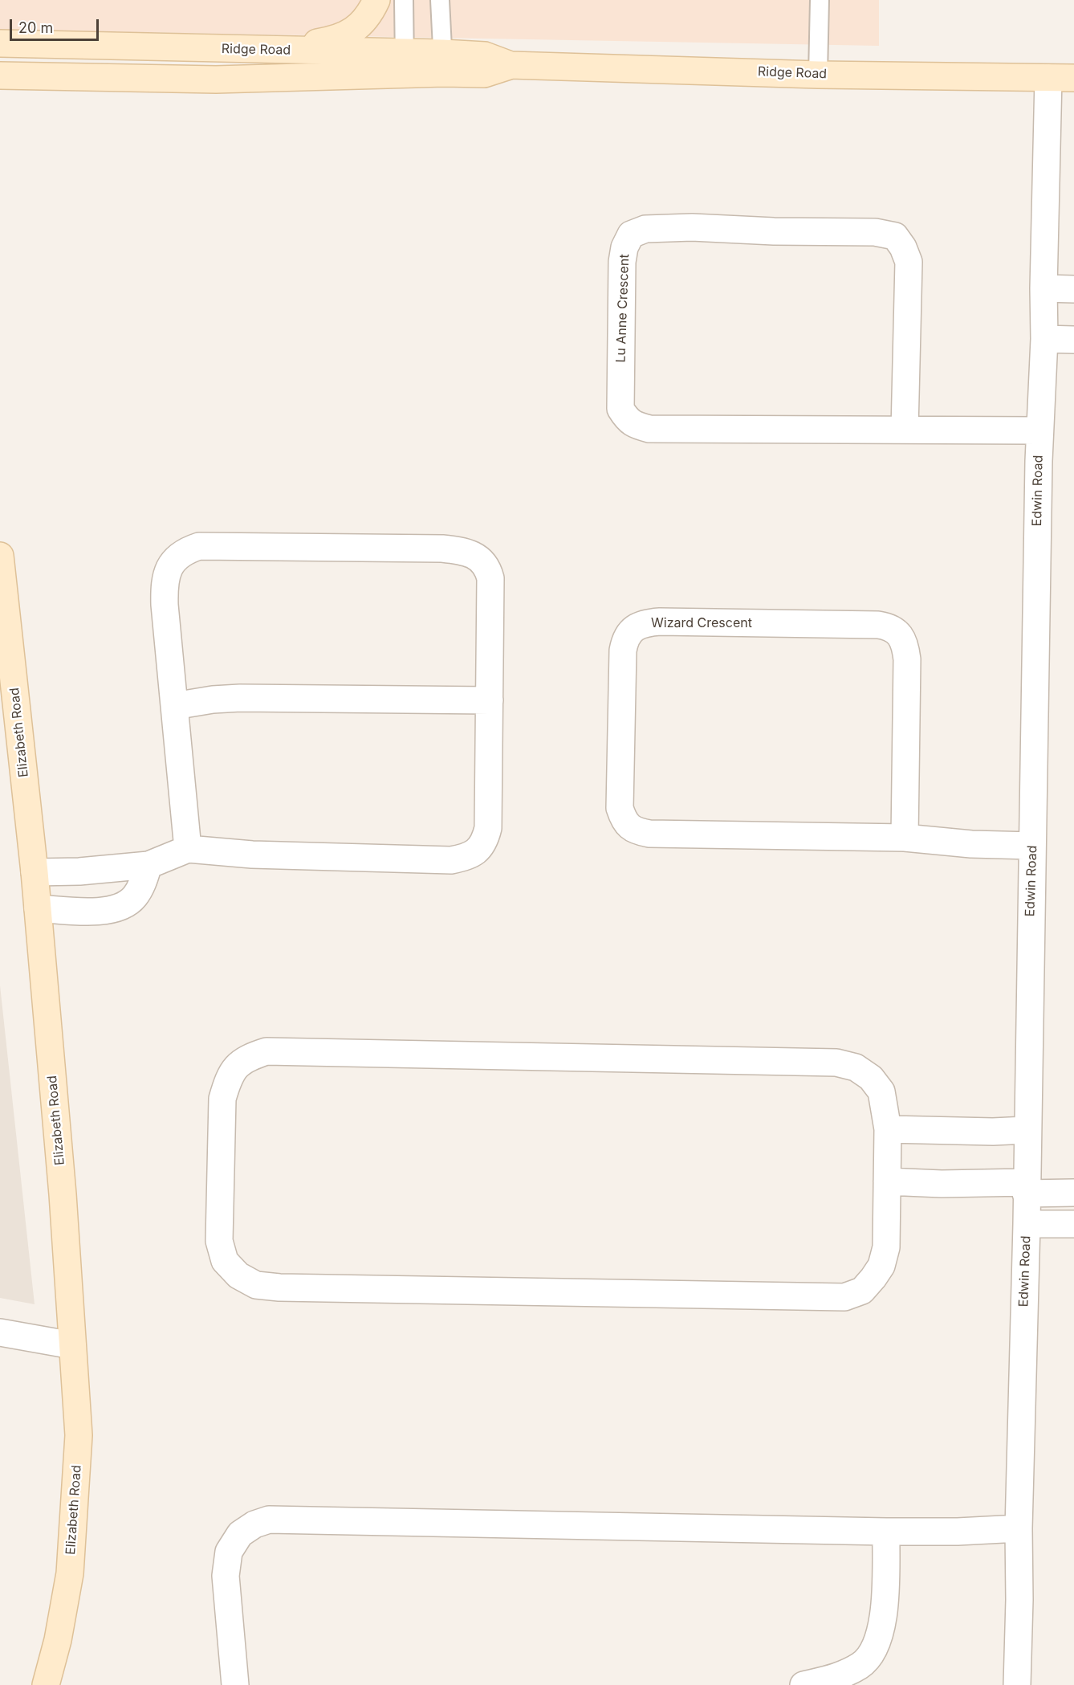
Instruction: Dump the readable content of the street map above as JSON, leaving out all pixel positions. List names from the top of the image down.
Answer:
{
  "streets": {
    "main road": ["Ridge Road", "Elizabeth Road"],
    "street": ["Lu Anne Crescent", "Edwin Road", "Wizard Crescent"]
  },
  "crossings": [
    ["Ridge Road", "Edwin Road"],
    ["Lu Anne Crescent", "Edwin Road"],
    ["Edwin Road", "Wizard Crescent"]
  ],
  "scale_bar": "20 m"
}
